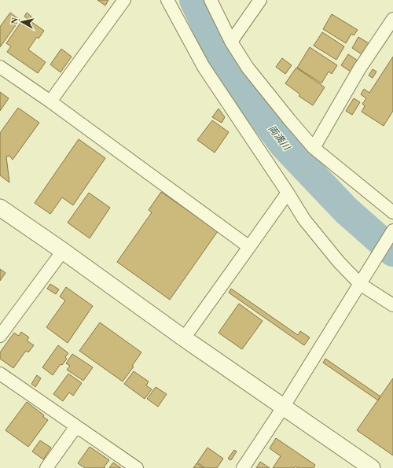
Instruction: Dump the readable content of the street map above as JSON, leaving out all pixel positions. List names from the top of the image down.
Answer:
{
  "water": ["両満川"],
  "north": "left"
}
